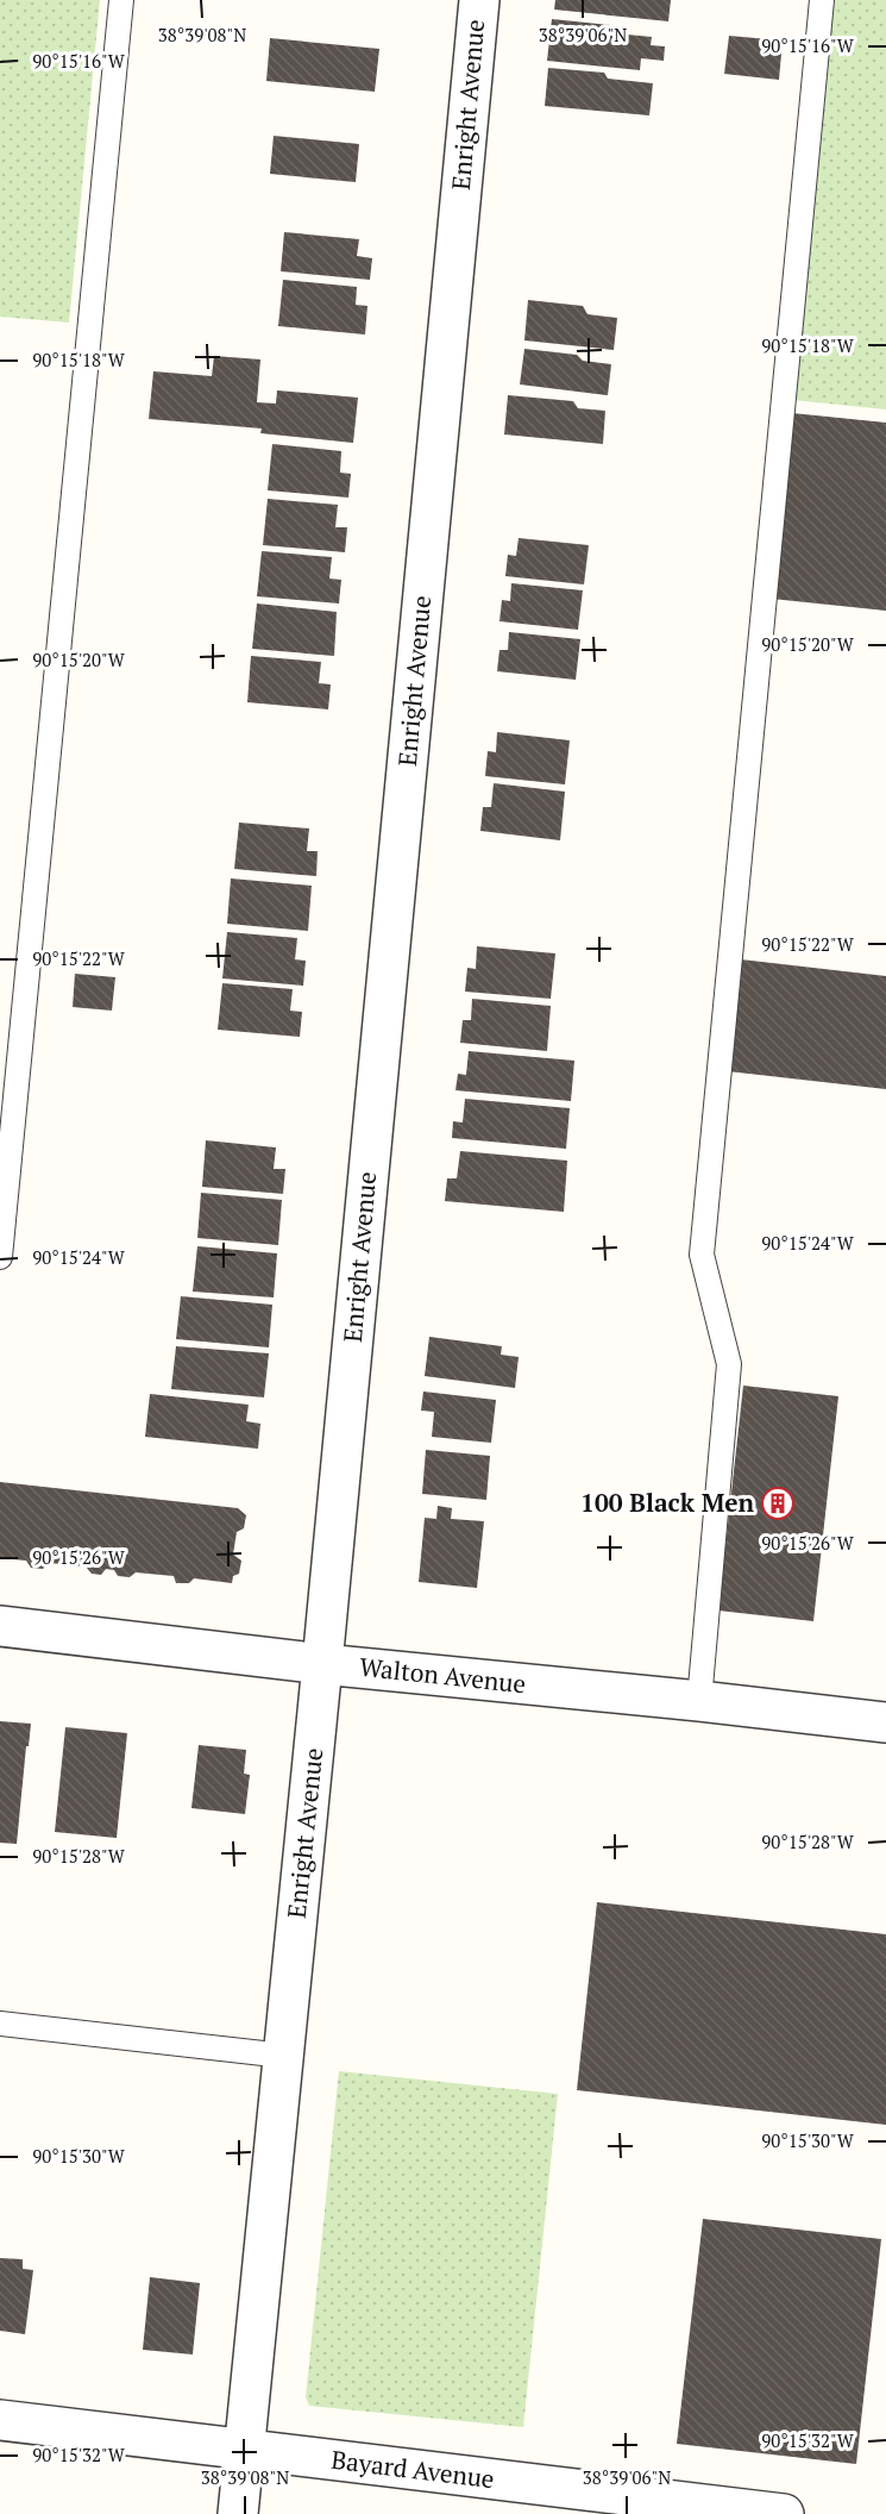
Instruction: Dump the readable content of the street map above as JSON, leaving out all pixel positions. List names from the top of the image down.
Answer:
{
  "streets": {
    "street": ["Enright Avenue", "Walton Avenue", "Bayard Avenue"]
  },
  "crossings": [
    ["Enright Avenue", "Walton Avenue"],
    ["Enright Avenue", "Bayard Avenue"]
  ],
  "places": {
    "building": ["100 Black Men"]
  },
  "coordinates": [
    "38°39'08\"N",
    "38°39'06\"N",
    "90°15'16\"W",
    "90°15'18\"W",
    "90°15'20\"W",
    "90°15'22\"W",
    "90°15'24\"W",
    "90°15'26\"W",
    "90°15'28\"W",
    "90°15'30\"W",
    "90°15'32\"W"
  ]
}
